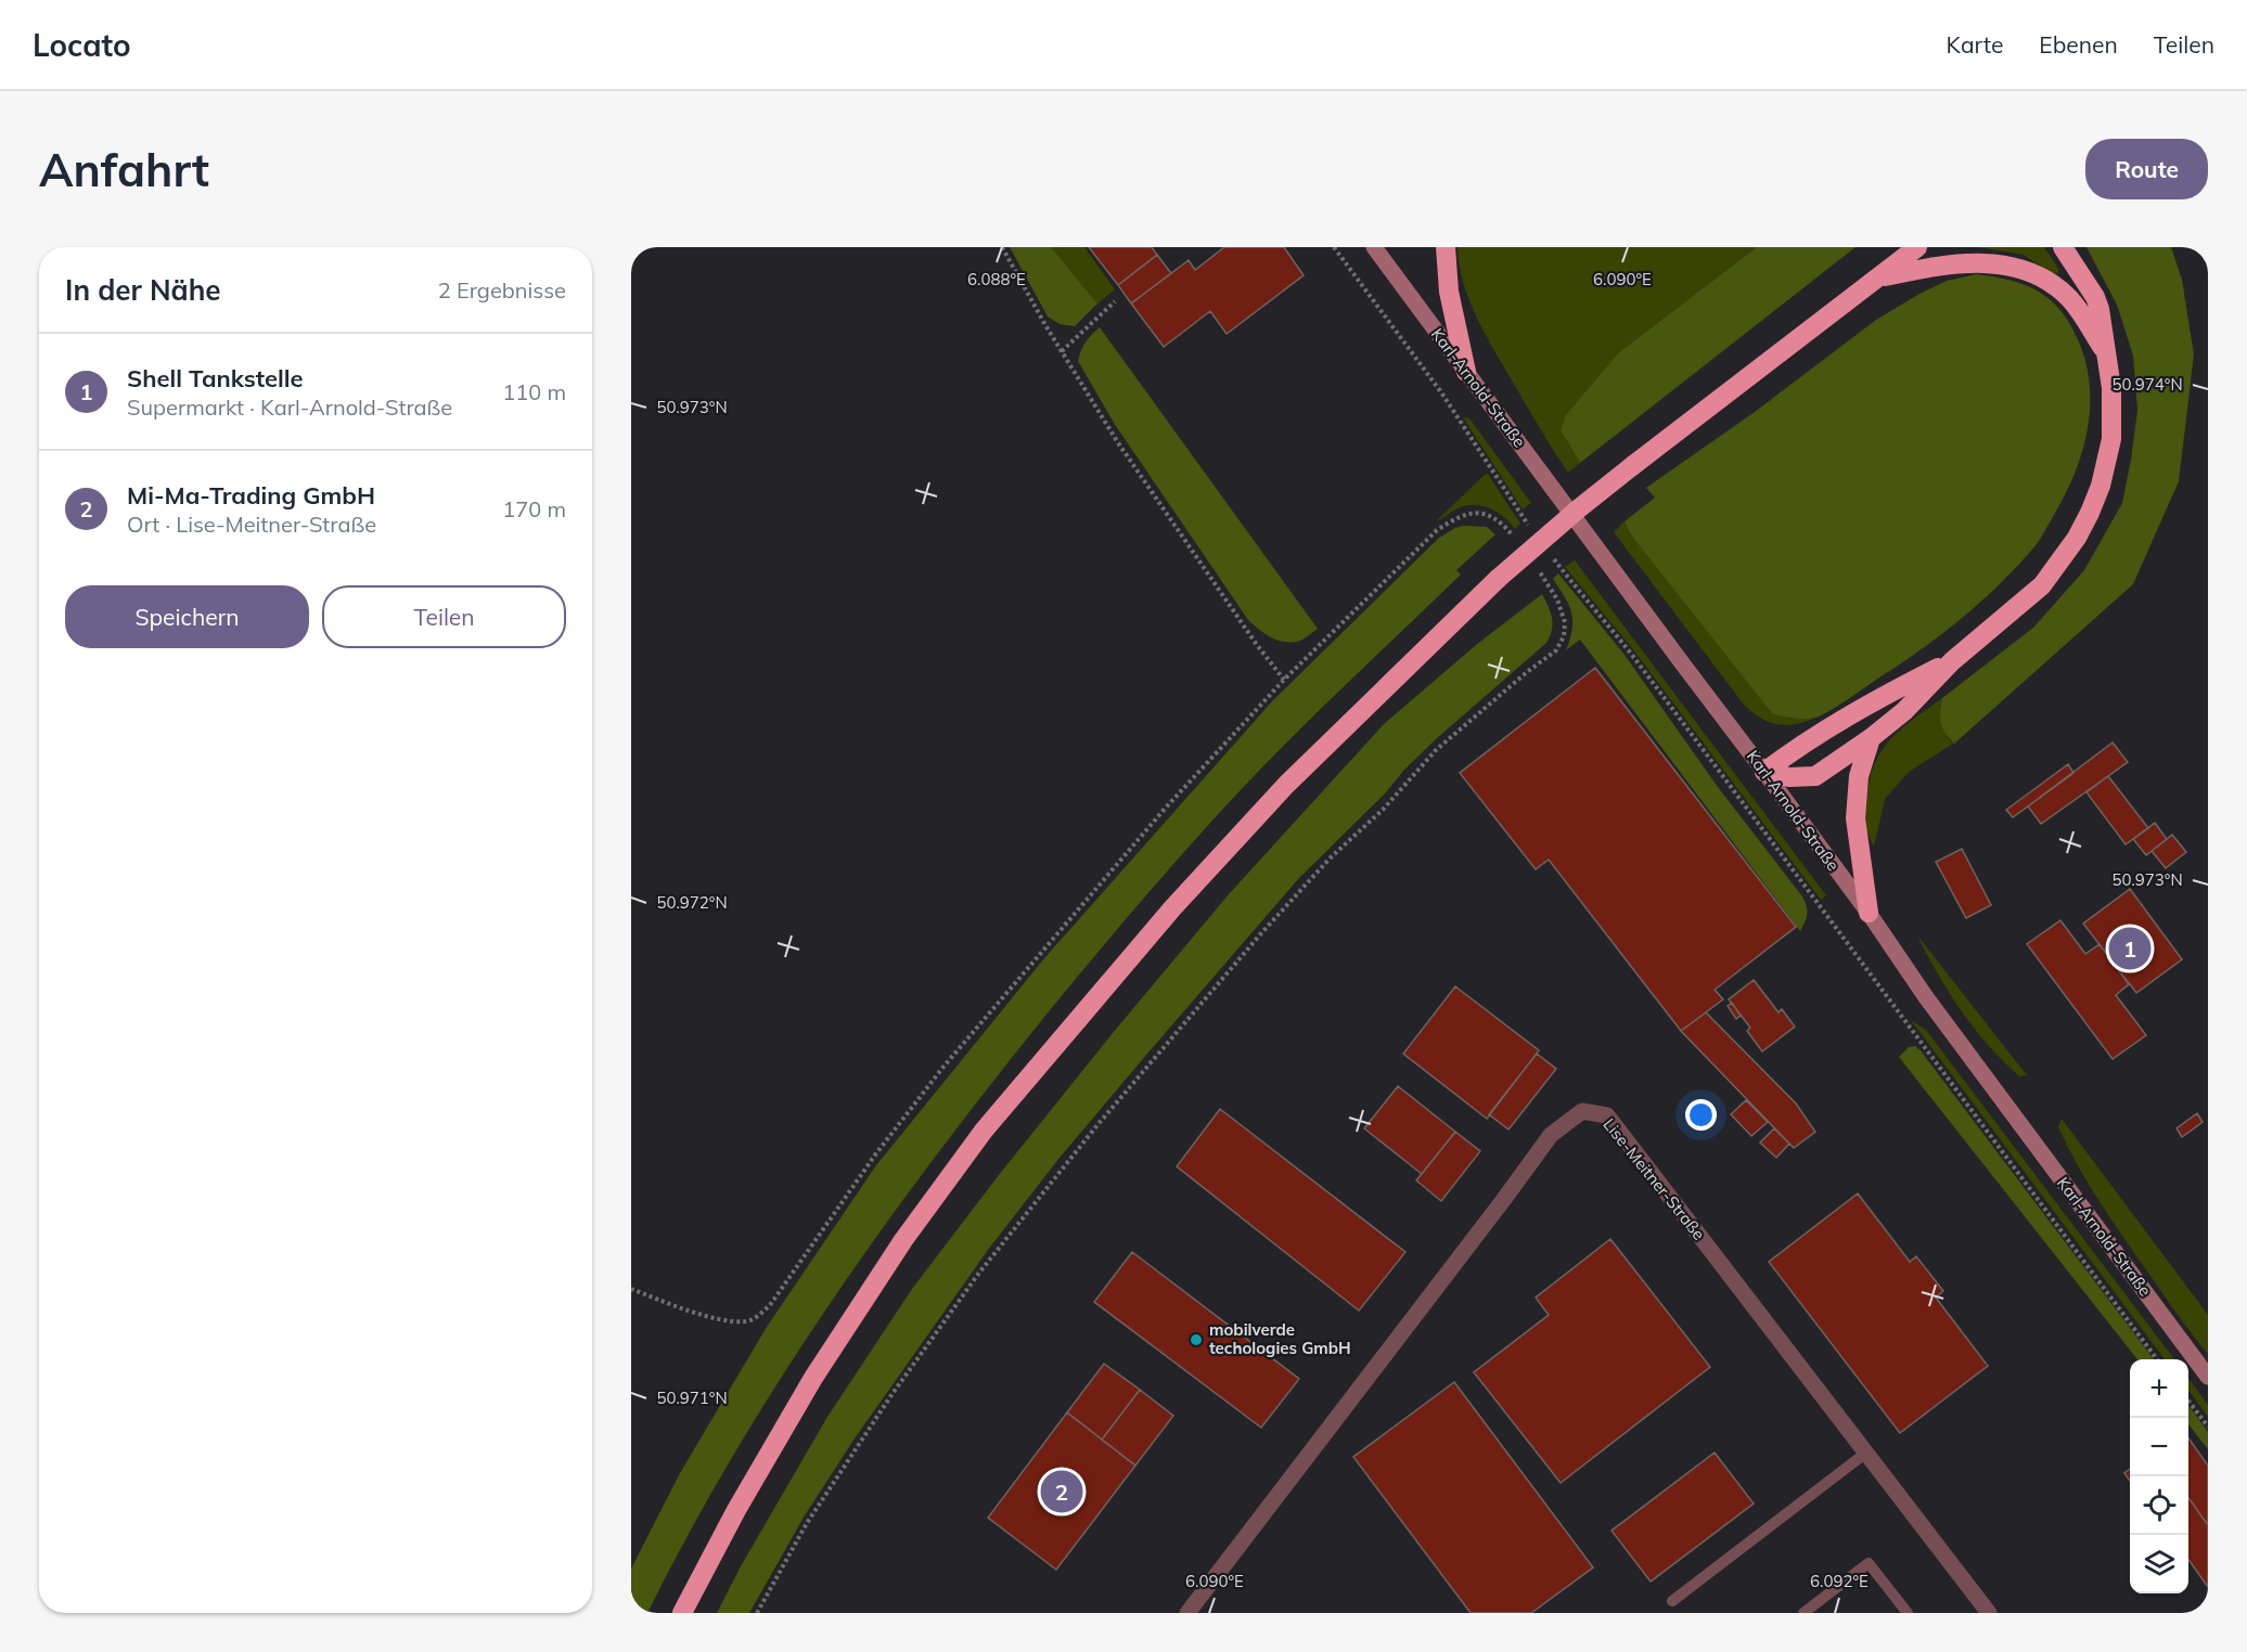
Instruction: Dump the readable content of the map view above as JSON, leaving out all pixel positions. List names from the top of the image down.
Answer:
{
  "streets": {
    "main road": ["Karl-Arnold-Straße"],
    "street": ["Lise-Meitner-Straße"]
  },
  "places": ["mobilverde techologies GmbH"],
  "page": {
    "header": "Locato",
    "nav": ["Karte", "Ebenen", "Teilen"],
    "buttons": [
      "Route",
      ["Speichern", "Teilen"]
    ],
    "title": "Anfahrt",
    "heading": ["In der Nähe", "2 Ergebnisse"],
    "list": [
      {
        "mark": "1",
        "name": "Shell Tankstelle",
        "note": "Supermarkt · Karl-Arnold-Straße",
        "value": "110 m"
      },
      {
        "mark": "2",
        "name": "Mi-Ma-Trading GmbH",
        "note": "Ort · Lise-Meitner-Straße",
        "value": "170 m"
      }
    ],
    "pins": ["1", "2"],
    "map_buttons": ["+", "−"]
  },
  "coordinates": [
    "6.088°E",
    "6.090°E",
    "50.974°N",
    "50.973°N",
    "50.972°N",
    "50.971°N",
    "6.092°E"
  ]
}
